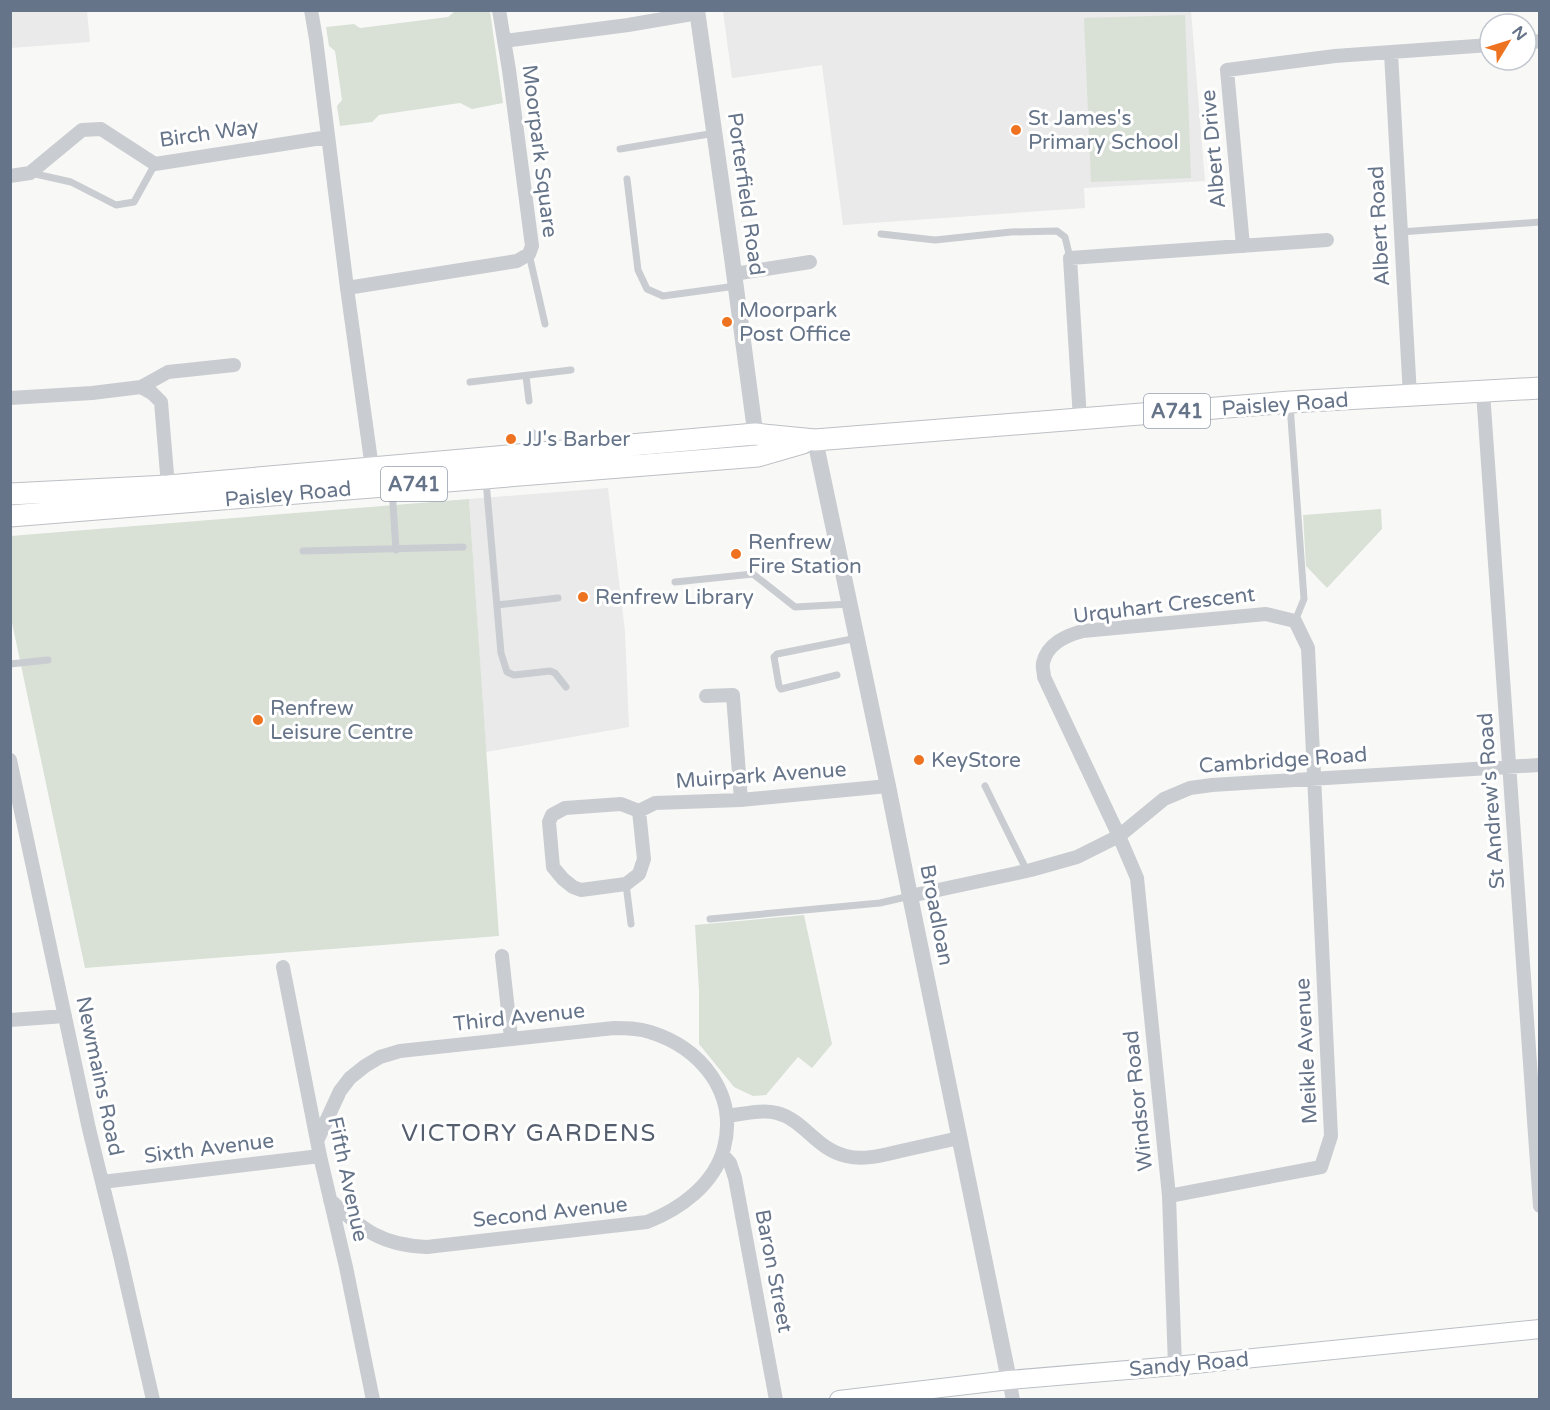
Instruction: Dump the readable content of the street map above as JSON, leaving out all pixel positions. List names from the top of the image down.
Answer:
{
  "streets": {
    "main road": ["Paisley Road", "A741", "Sandy Road"],
    "street": [
      "Birch Way",
      "Albert Drive",
      "Moorpark Square",
      "Porterfield Road",
      "Albert Road",
      "Urquhart Crescent",
      "Cambridge Road",
      "Muirpark Avenue",
      "St Andrew's Road",
      "Broadloan",
      "Third Avenue",
      "Meikle Avenue",
      "Newmains Road",
      "Windsor Road",
      "Sixth Avenue",
      "Fifth Avenue",
      "Second Avenue",
      "Baron Street"
    ]
  },
  "crossings": [
    ["Albert Drive", "Albert Road"],
    ["Porterfield Road", "Paisley Road"],
    ["Albert Road", "Paisley Road"],
    ["Paisley Road", "St Andrew's Road"],
    ["Paisley Road", "Broadloan"],
    ["Urquhart Crescent", "Cambridge Road"],
    ["Urquhart Crescent", "Windsor Road"],
    ["Cambridge Road", "St Andrew's Road"],
    ["Cambridge Road", "Broadloan"],
    ["Cambridge Road", "Meikle Avenue"],
    ["Cambridge Road", "Windsor Road"],
    ["Muirpark Avenue", "Broadloan"],
    ["Broadloan", "Sandy Road"],
    ["Third Avenue", "Fifth Avenue"],
    ["Third Avenue", "Second Avenue"],
    ["Meikle Avenue", "Windsor Road"],
    ["Newmains Road", "Sixth Avenue"],
    ["Windsor Road", "Sandy Road"],
    ["Sixth Avenue", "Fifth Avenue"],
    ["Fifth Avenue", "Second Avenue"],
    ["Second Avenue", "Baron Street"]
  ],
  "districts": ["VICTORY GARDENS"],
  "places": [
    "St James's Primary School",
    "Moorpark Post Office",
    "JJ's Barber",
    "Renfrew Fire Station",
    "Renfrew Library",
    "Renfrew Leisure Centre",
    "KeyStore"
  ],
  "north": "top right"
}
